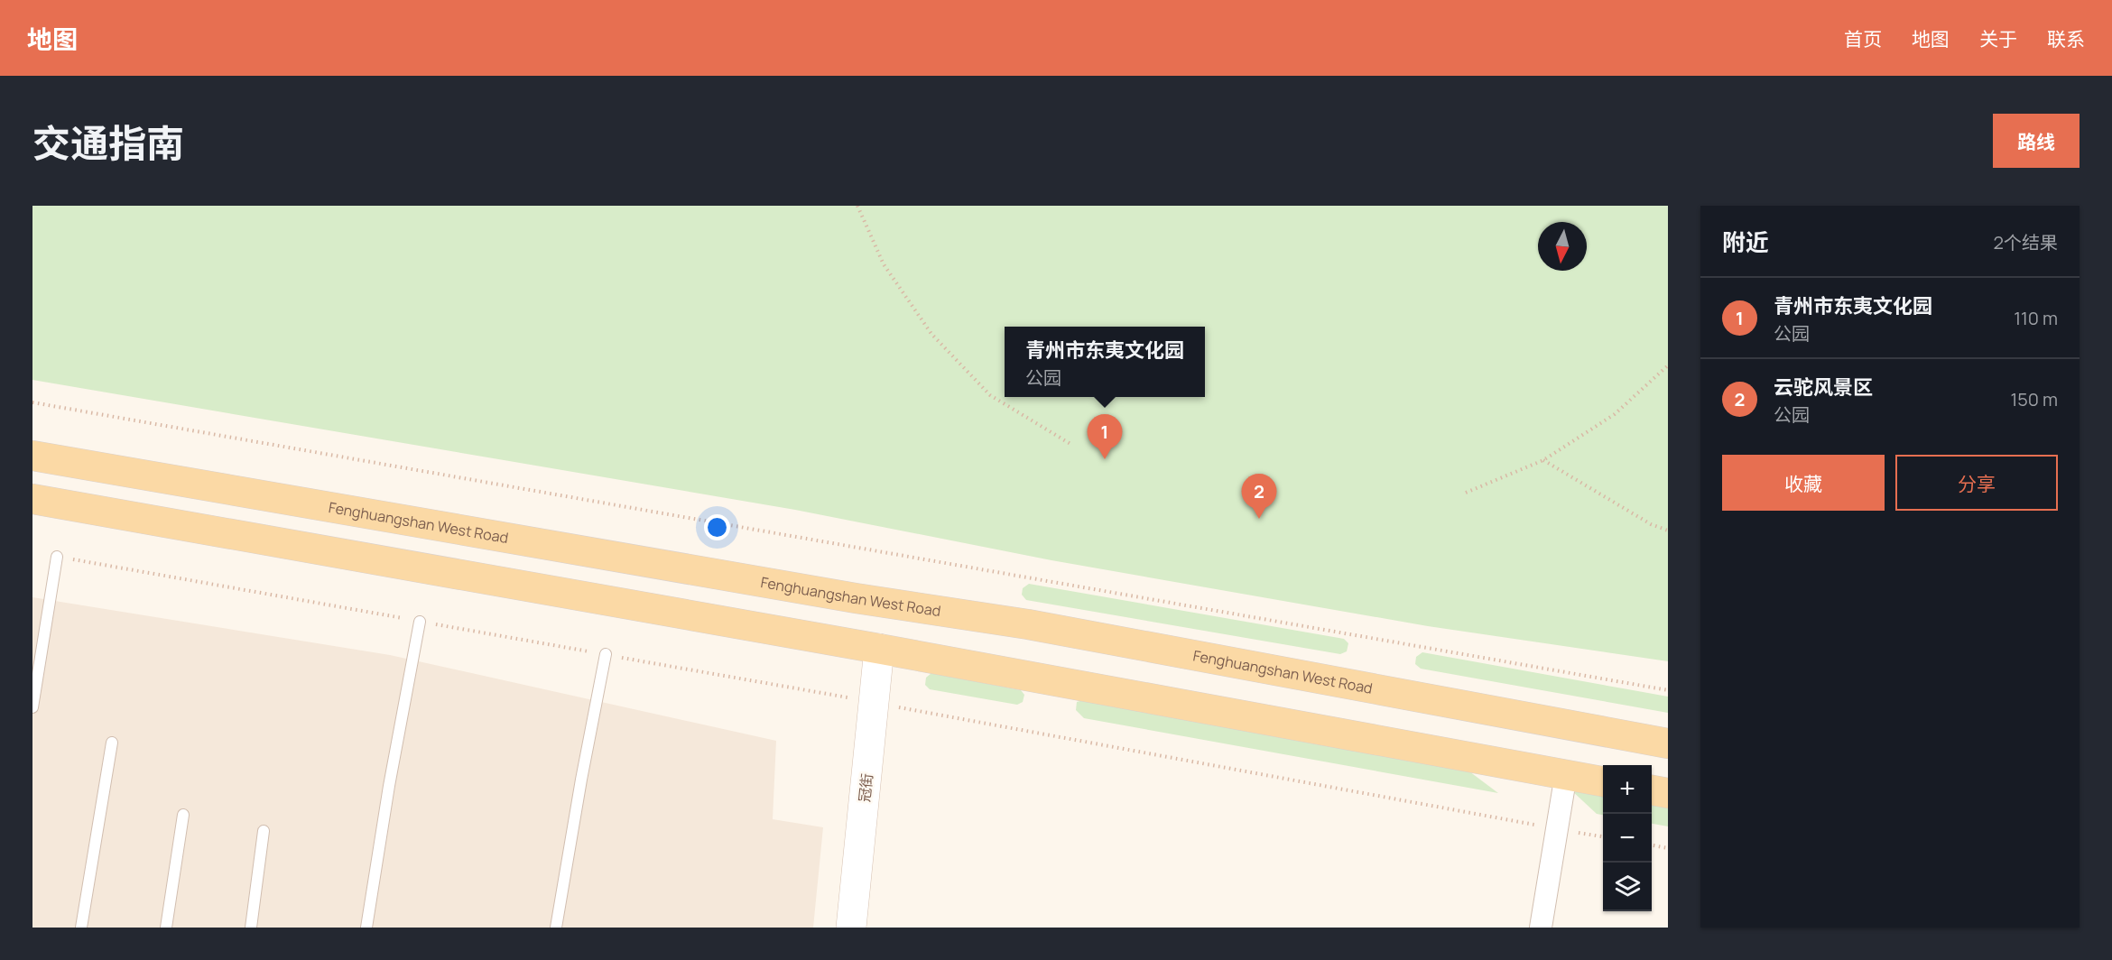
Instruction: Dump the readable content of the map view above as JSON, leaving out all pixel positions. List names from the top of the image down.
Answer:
{
  "streets": {
    "main road": ["Fenghuangshan West Road"],
    "street": ["冠街"]
  },
  "north": "bottom",
  "page": {
    "header": "地图",
    "nav": [
      "首页",
      "地图",
      "关于",
      "联系"
    ],
    "title": "交通指南",
    "buttons": [
      "路线",
      ["收藏", "分享"]
    ],
    "heading": ["附近", "2个结果"],
    "list": [
      {
        "mark": "1",
        "name": "青州市东夷文化园",
        "note": "公园",
        "value": "110 m"
      },
      {
        "mark": "2",
        "name": "云驼风景区",
        "note": "公园",
        "value": "150 m"
      }
    ],
    "popup": ["青州市东夷文化园", "公园"],
    "pins": ["1", "2"],
    "map_buttons": ["+", "−"]
  }
}
